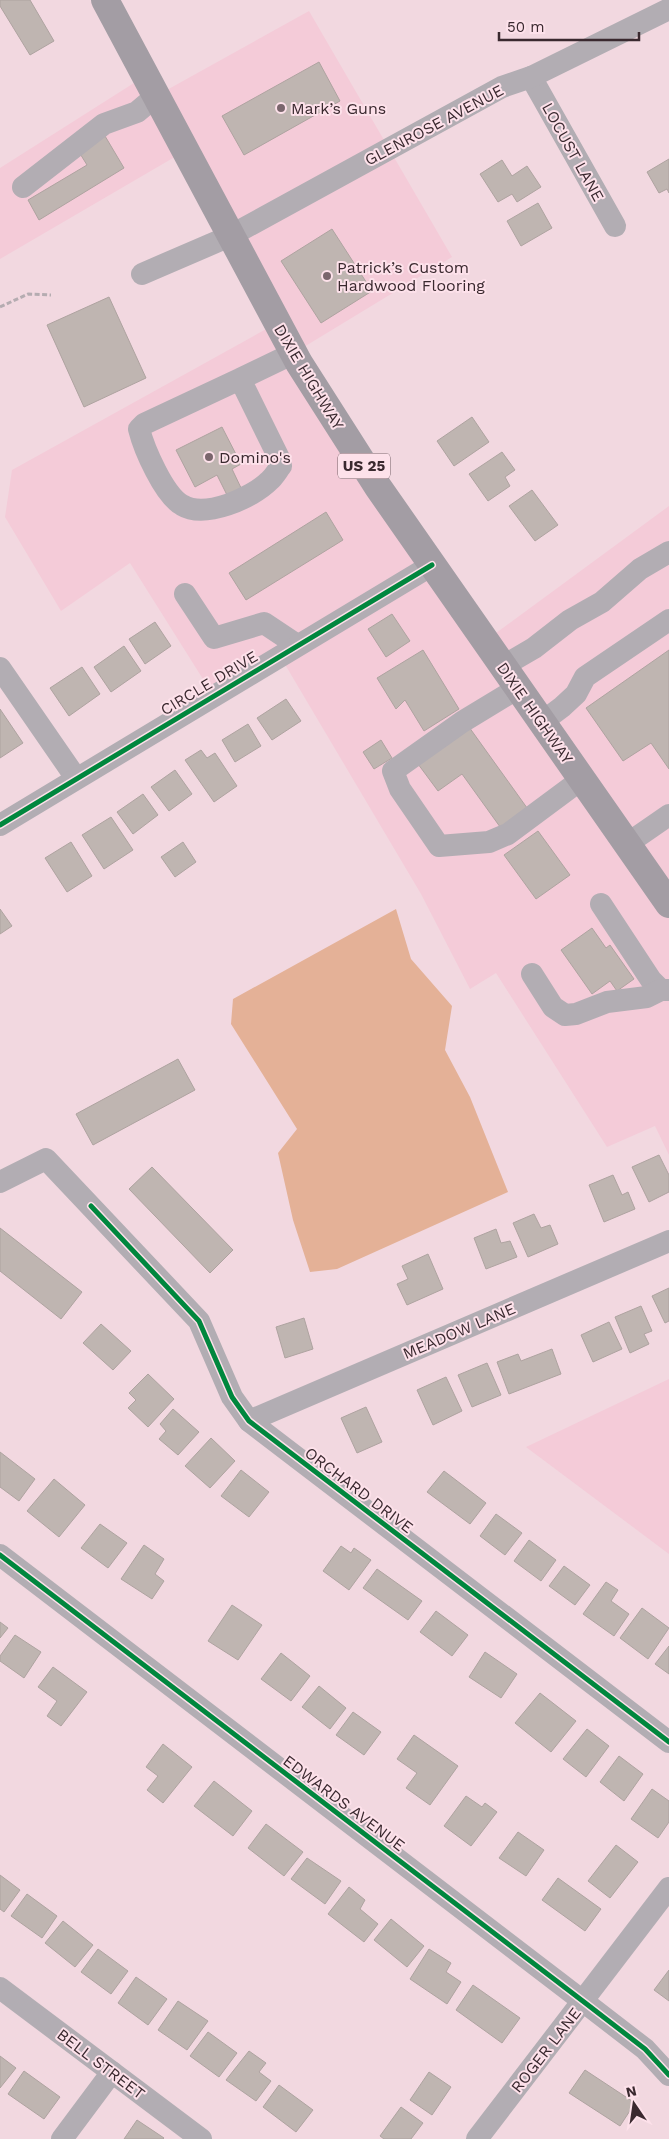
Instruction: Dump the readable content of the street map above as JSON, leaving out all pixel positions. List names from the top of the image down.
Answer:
{
  "streets": {
    "main road": ["DIXIE HIGHWAY", "US 25"],
    "street": [
      "GLENROSE AVENUE",
      "LOCUST LANE",
      "CIRCLE DRIVE",
      "MEADOW LANE",
      "ORCHARD DRIVE",
      "EDWARDS AVENUE",
      "ROGER LANE",
      "BELL STREET"
    ]
  },
  "crossings": [
    ["GLENROSE AVENUE", "LOCUST LANE"],
    ["GLENROSE AVENUE", "DIXIE HIGHWAY"],
    ["DIXIE HIGHWAY", "CIRCLE DRIVE"],
    ["MEADOW LANE", "ORCHARD DRIVE"],
    ["EDWARDS AVENUE", "ROGER LANE"]
  ],
  "places": ["Mark’s Guns", "Patrick’s Custom Hardwood Flooring", "Domino's"],
  "scale_bar": "50 m",
  "north": "top"
}
